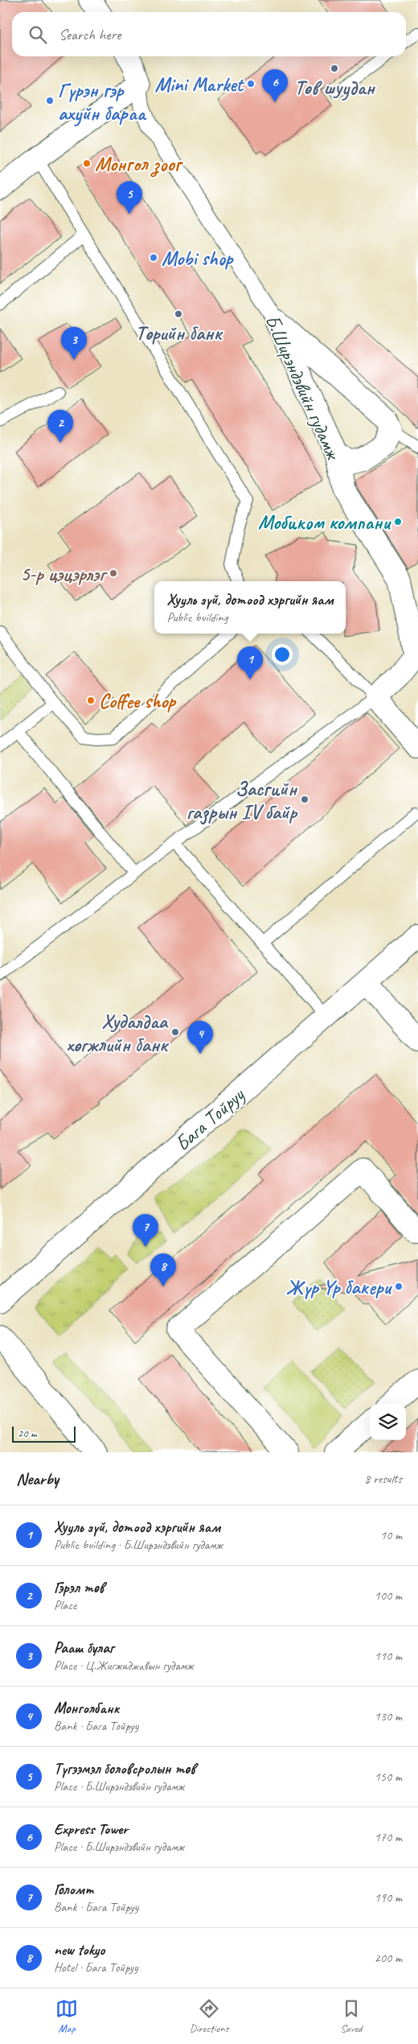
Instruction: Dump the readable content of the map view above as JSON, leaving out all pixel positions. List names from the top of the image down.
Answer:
{
  "streets": {
    "street": ["Б.Ширэндэвийн гудамж", "Бага Тойруу"]
  },
  "places": [
    "Төв шуудан",
    "Mini Market",
    "Гүрэн гэр ахуйн бараа",
    "Монгол зоог",
    "Mobi shop",
    "Төрийн банк",
    "Мобиком компани",
    "5-р цэцэрлэг",
    "Coffee shop",
    "Засгийн газрын IV байр",
    "Худалдаа хөгжлийн банк",
    "Жүр Үр бакери"
  ],
  "scale_bar": "20 m",
  "page": {
    "search": "Search here",
    "pins": [
      "6",
      "5",
      "3",
      "2",
      "1",
      "4",
      "7",
      "8"
    ],
    "popup": ["Хууль зүй, дотоод хэргийн яам", "Public building"],
    "scale": "20 m",
    "heading": ["Nearby", "8 results"],
    "list": [
      {
        "mark": "1",
        "name": "Хууль зүй, дотоод хэргийн яам",
        "note": "Public building · Б.Ширэндэвийн гудамж",
        "value": "10 m"
      },
      {
        "mark": "2",
        "name": "Гэрэл төв",
        "note": "Place",
        "value": "100 m"
      },
      {
        "mark": "3",
        "name": "Рааш булаг",
        "note": "Place · Ц.Жигжиджавын гудамж",
        "value": "110 m"
      },
      {
        "mark": "4",
        "name": "Монголбанк",
        "note": "Bank · Бага Тойруу",
        "value": "130 m"
      },
      {
        "mark": "5",
        "name": "Түгээмэл боловсролын төв",
        "note": "Place · Б.Ширэндэвийн гудамж",
        "value": "150 m"
      },
      {
        "mark": "6",
        "name": "Express Tower",
        "note": "Place · Б.Ширэндэвийн гудамж",
        "value": "170 m"
      },
      {
        "mark": "7",
        "name": "Голомт",
        "note": "Bank · Бага Тойруу",
        "value": "190 m"
      },
      {
        "mark": "8",
        "name": "new tokyo",
        "note": "Hotel · Бага Тойруу",
        "value": "200 m"
      }
    ],
    "nav": ["Map", "Directions", "Saved"]
  }
}
